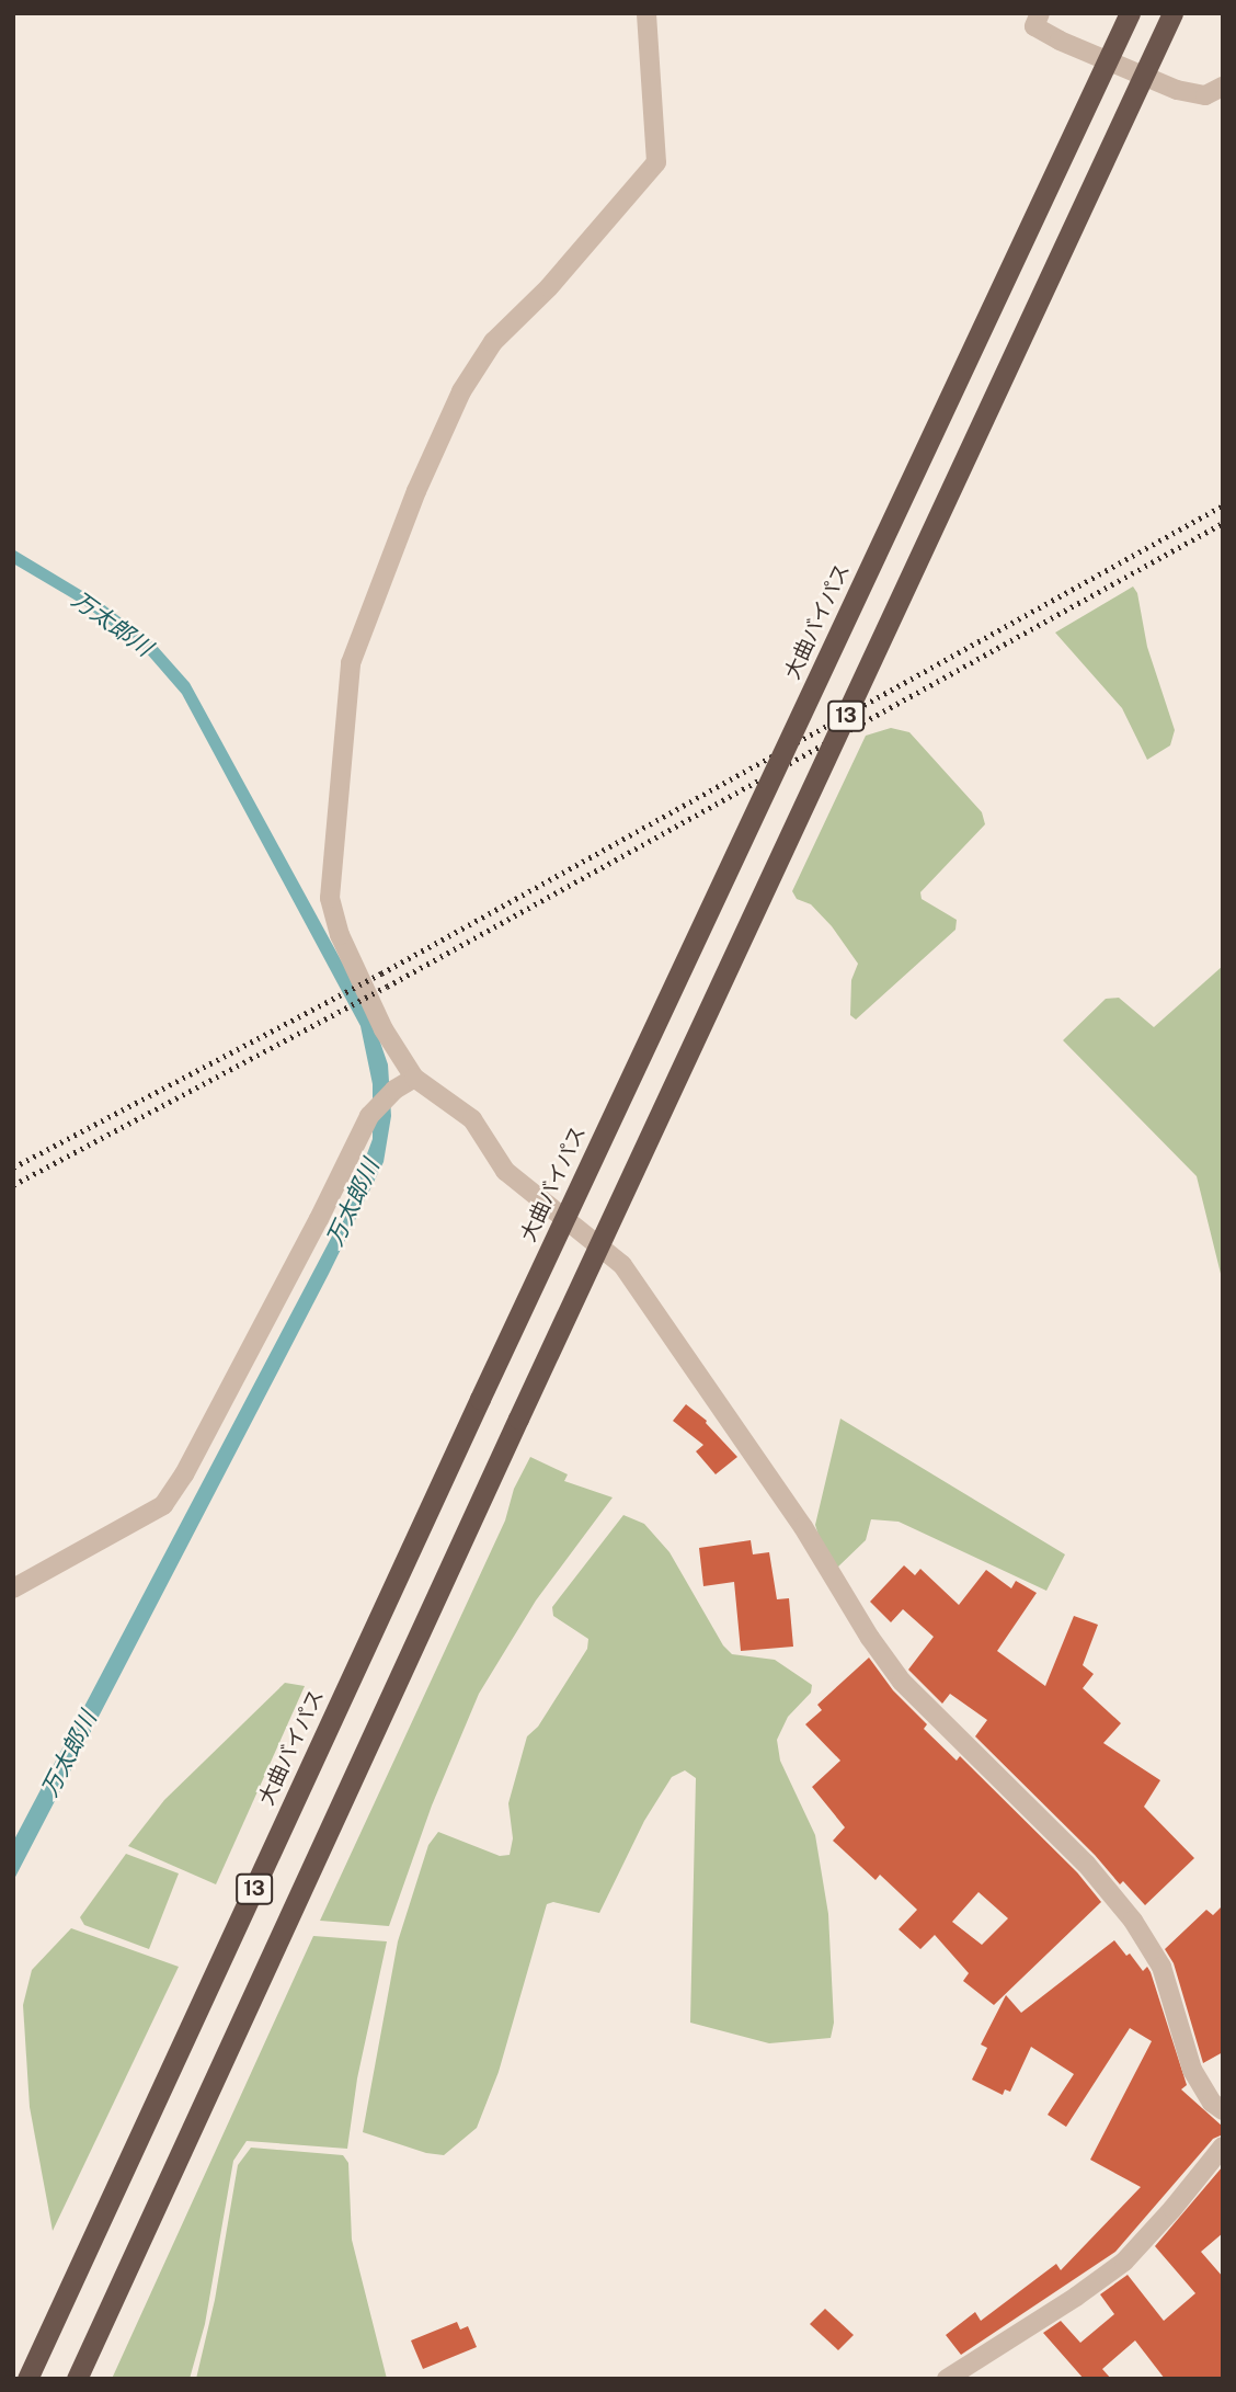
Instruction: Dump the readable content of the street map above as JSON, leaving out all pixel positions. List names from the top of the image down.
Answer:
{
  "streets": {
    "highway": ["大曲バイパス", "13"]
  },
  "water": ["万太郎川"]
}
